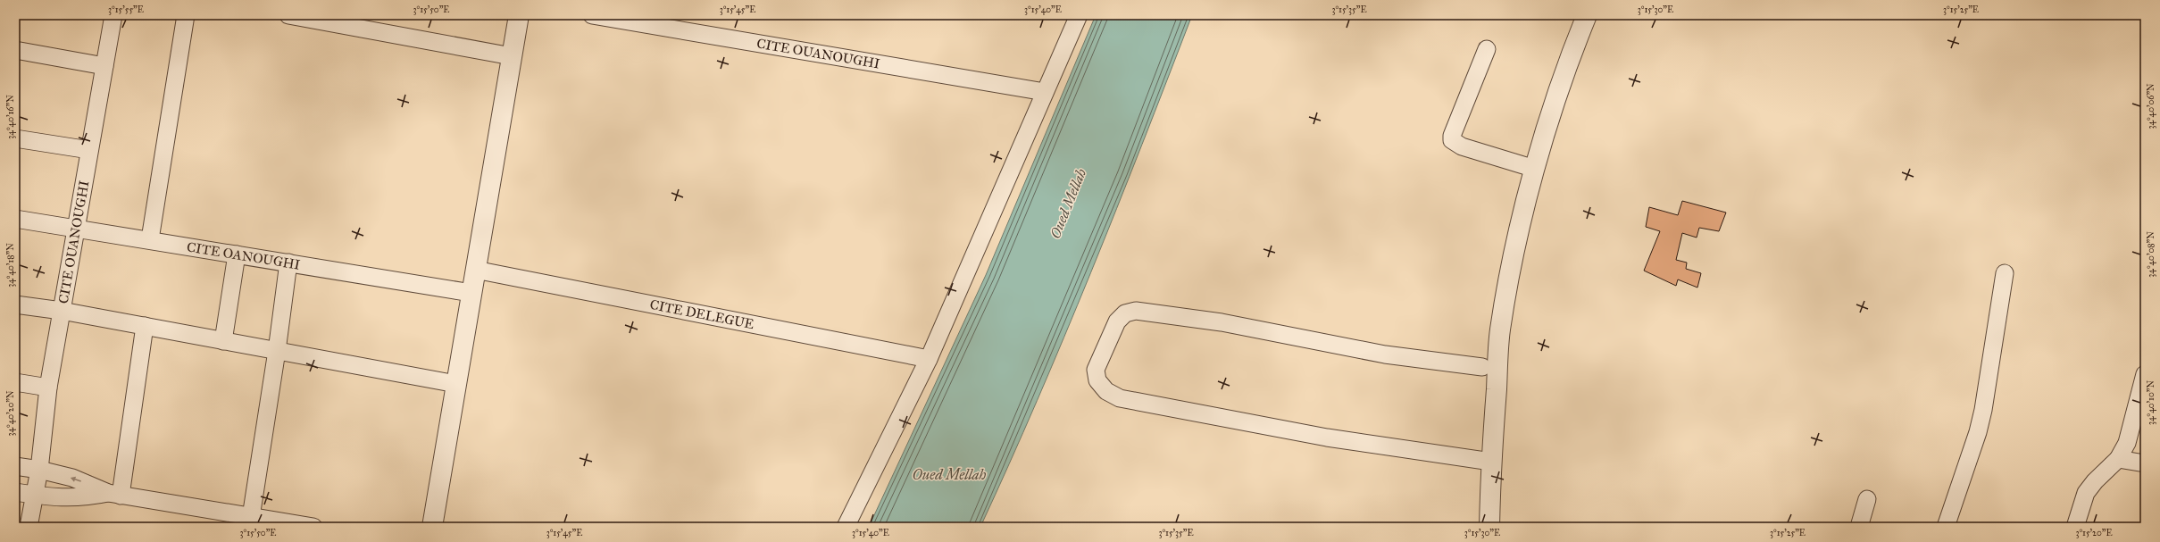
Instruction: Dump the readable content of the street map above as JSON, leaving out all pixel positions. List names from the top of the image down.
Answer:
{
  "streets": {
    "street": ["CITE OUANOUGHI", "CITE OANOUGHI", "CITE DELEGUE"]
  },
  "crossings": [
    ["CITE OUANOUGHI", "CITE OANOUGHI"]
  ],
  "water": ["Oued Mellah"],
  "coordinates": [
    "3°15'55\"E",
    "3°15'50\"E",
    "3°15'45\"E",
    "3°15'40\"E",
    "3°15'35\"E",
    "3°15'30\"E",
    "3°15'25\"E",
    "34°40'06\"N",
    "34°40'16\"N",
    "34°40'08\"N",
    "34°40'18\"N",
    "34°40'10\"N",
    "34°40'20\"N",
    "3°15'20\"E"
  ]
}
